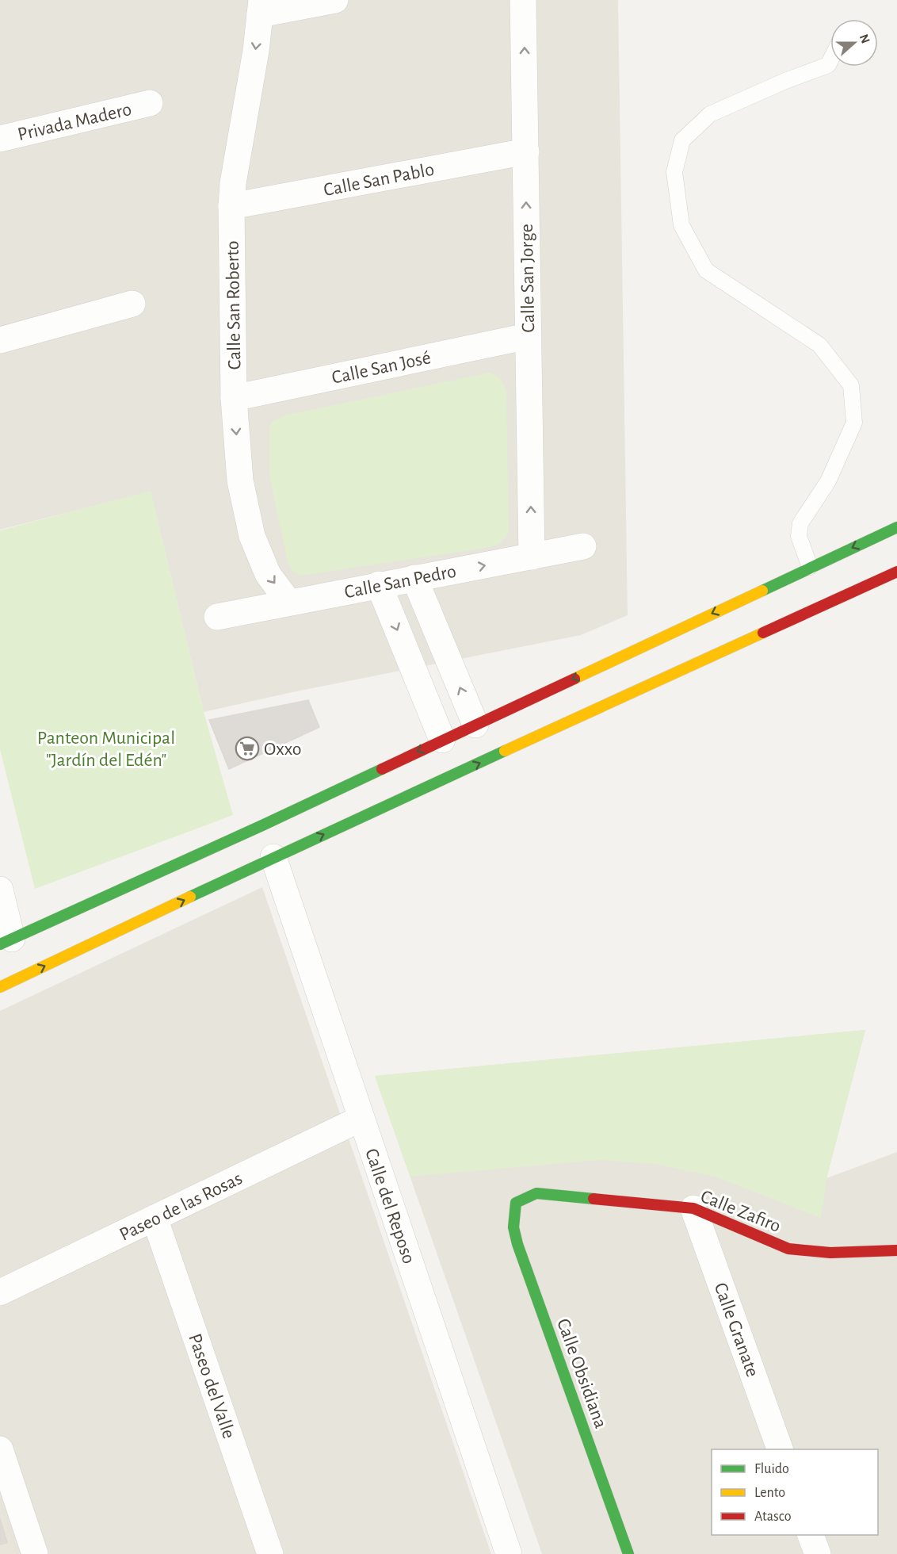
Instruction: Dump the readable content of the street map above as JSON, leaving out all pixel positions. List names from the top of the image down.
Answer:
{
  "streets": {
    "street": [
      "Privada Madero",
      "Calle San Pablo",
      "Calle San Jorge",
      "Calle San Roberto",
      "Calle San José",
      "Calle San Pedro",
      "Paseo de las Rosas",
      "Calle del Reposo",
      "Calle Zafiro",
      "Calle Granate",
      "Calle Obsidiana",
      "Paseo del Valle"
    ]
  },
  "crossings": [
    ["Calle San Pablo", "Calle San Jorge"],
    ["Calle San Pablo", "Calle San Roberto"],
    ["Calle San Jorge", "Calle San José"],
    ["Calle San Jorge", "Calle San Pedro"],
    ["Calle San Roberto", "Calle San José"],
    ["Calle San Roberto", "Calle San Pedro"],
    ["Paseo de las Rosas", "Calle del Reposo"],
    ["Paseo de las Rosas", "Paseo del Valle"],
    ["Calle Zafiro", "Calle Granate"],
    ["Calle Zafiro", "Calle Obsidiana"]
  ],
  "one_way": ["Calle San Jorge", "Calle San Roberto"],
  "parks": ["Panteon Municipal \"Jardín del Edén\""],
  "places": {
    "supermarket": ["Oxxo"]
  },
  "legend": ["Fluido", "Lento", "Atasco"],
  "north": "right"
}
